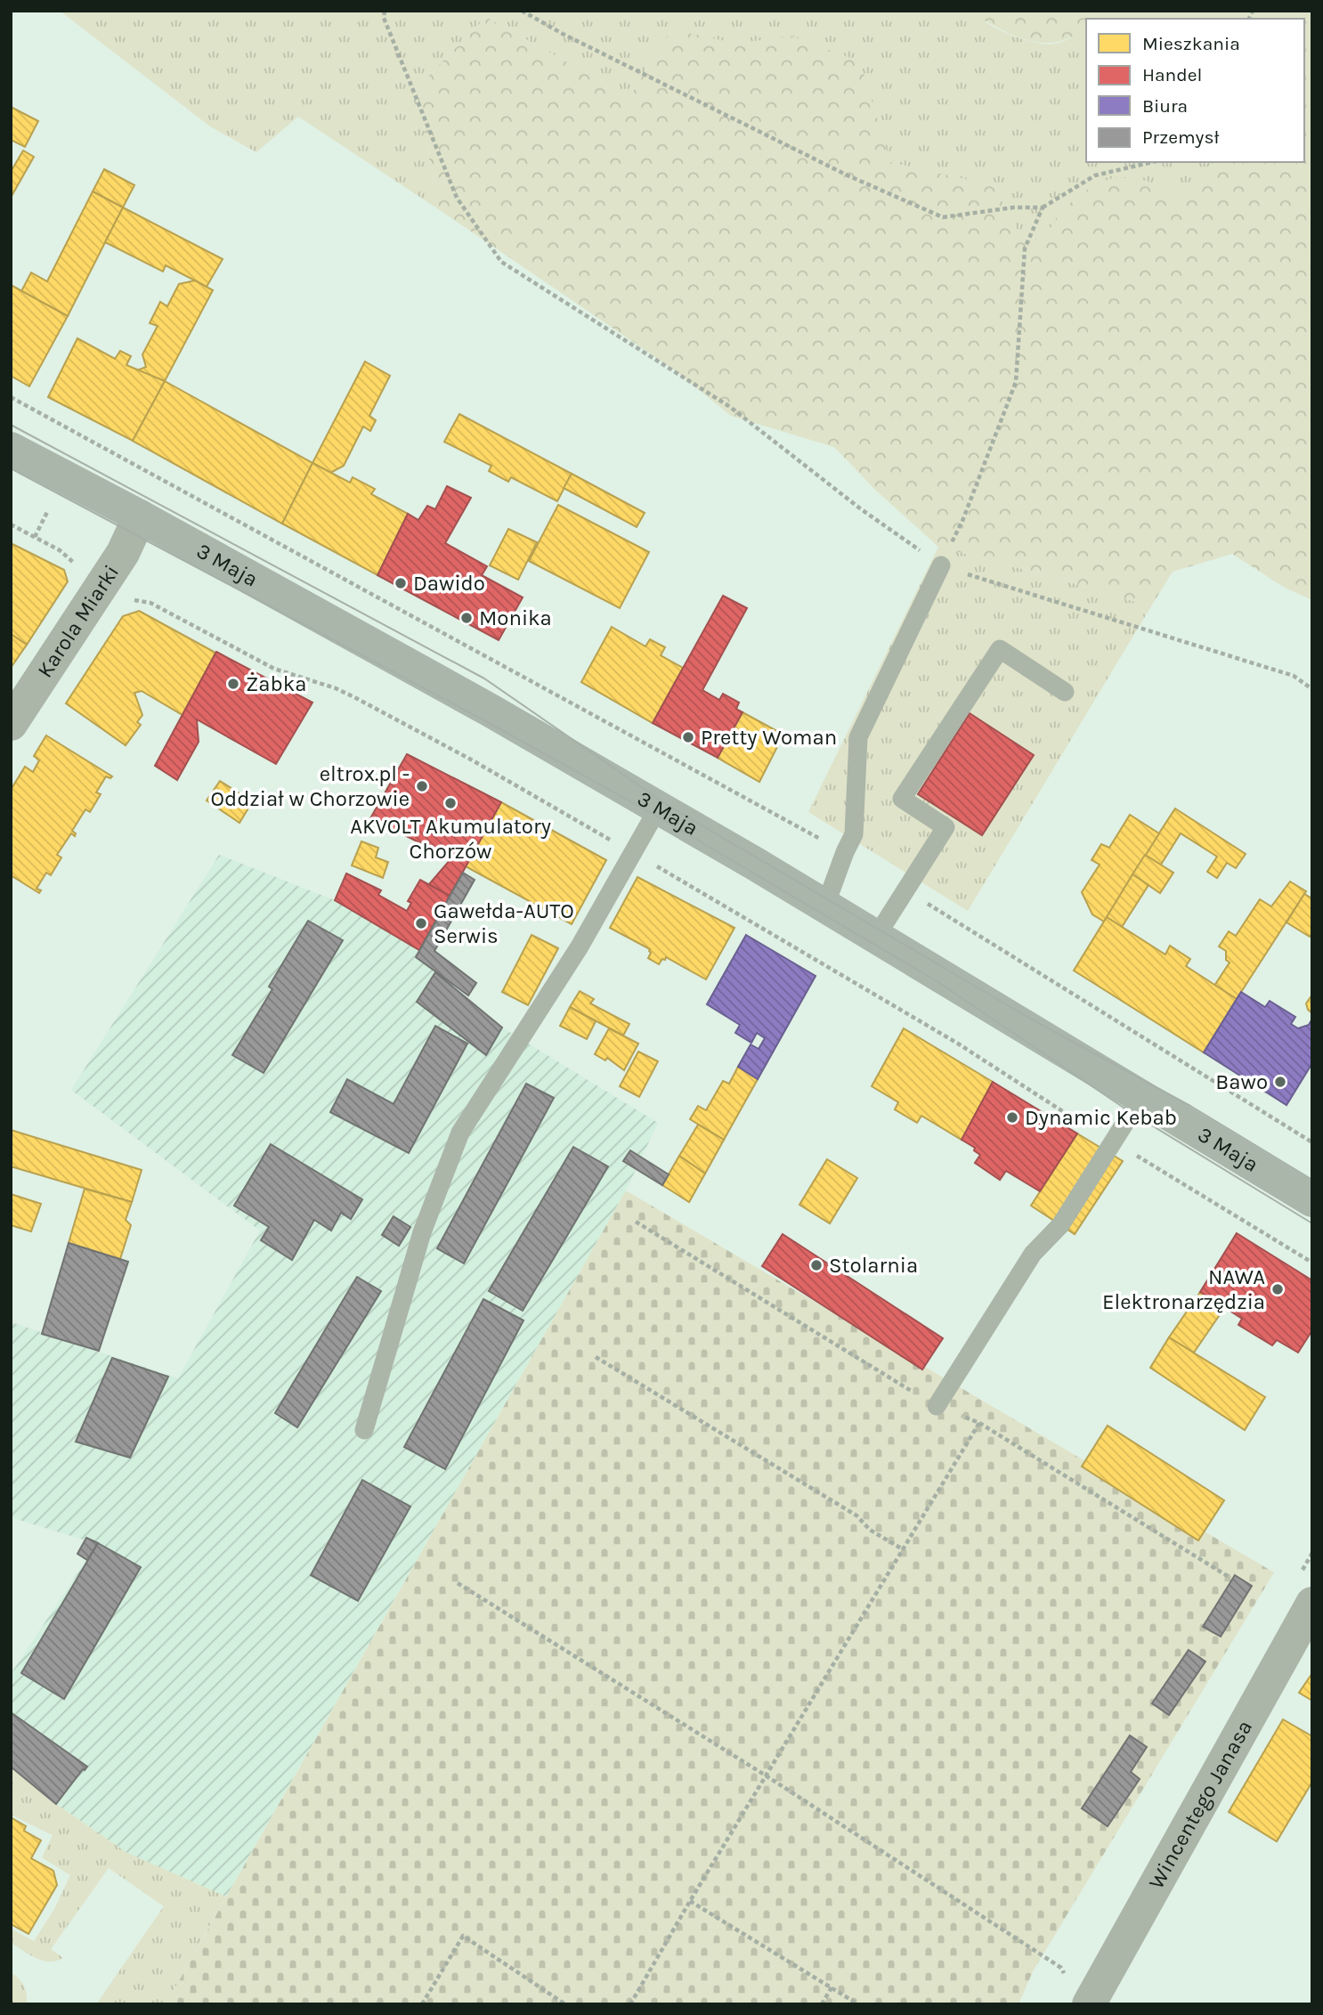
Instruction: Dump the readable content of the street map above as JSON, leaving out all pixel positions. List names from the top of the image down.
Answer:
{
  "streets": {
    "main road": ["3 Maja"],
    "street": ["Karola Miarki", "Wincentego Janasa"]
  },
  "crossings": [
    ["3 Maja", "Karola Miarki"]
  ],
  "places": [
    "Dawido",
    "Monika",
    "Żabka",
    "Pretty Woman",
    "eltrox.pl - Oddział w Chorzowie",
    "AKVOLT Akumulatory Chorzów",
    "Gawełda-AUTO Serwis",
    "Bawo",
    "Dynamic Kebab",
    "Stolarnia",
    "NAWA Elektronarzędzia"
  ],
  "legend": [
    "Mieszkania",
    "Handel",
    "Biura",
    "Przemysł"
  ]
}
